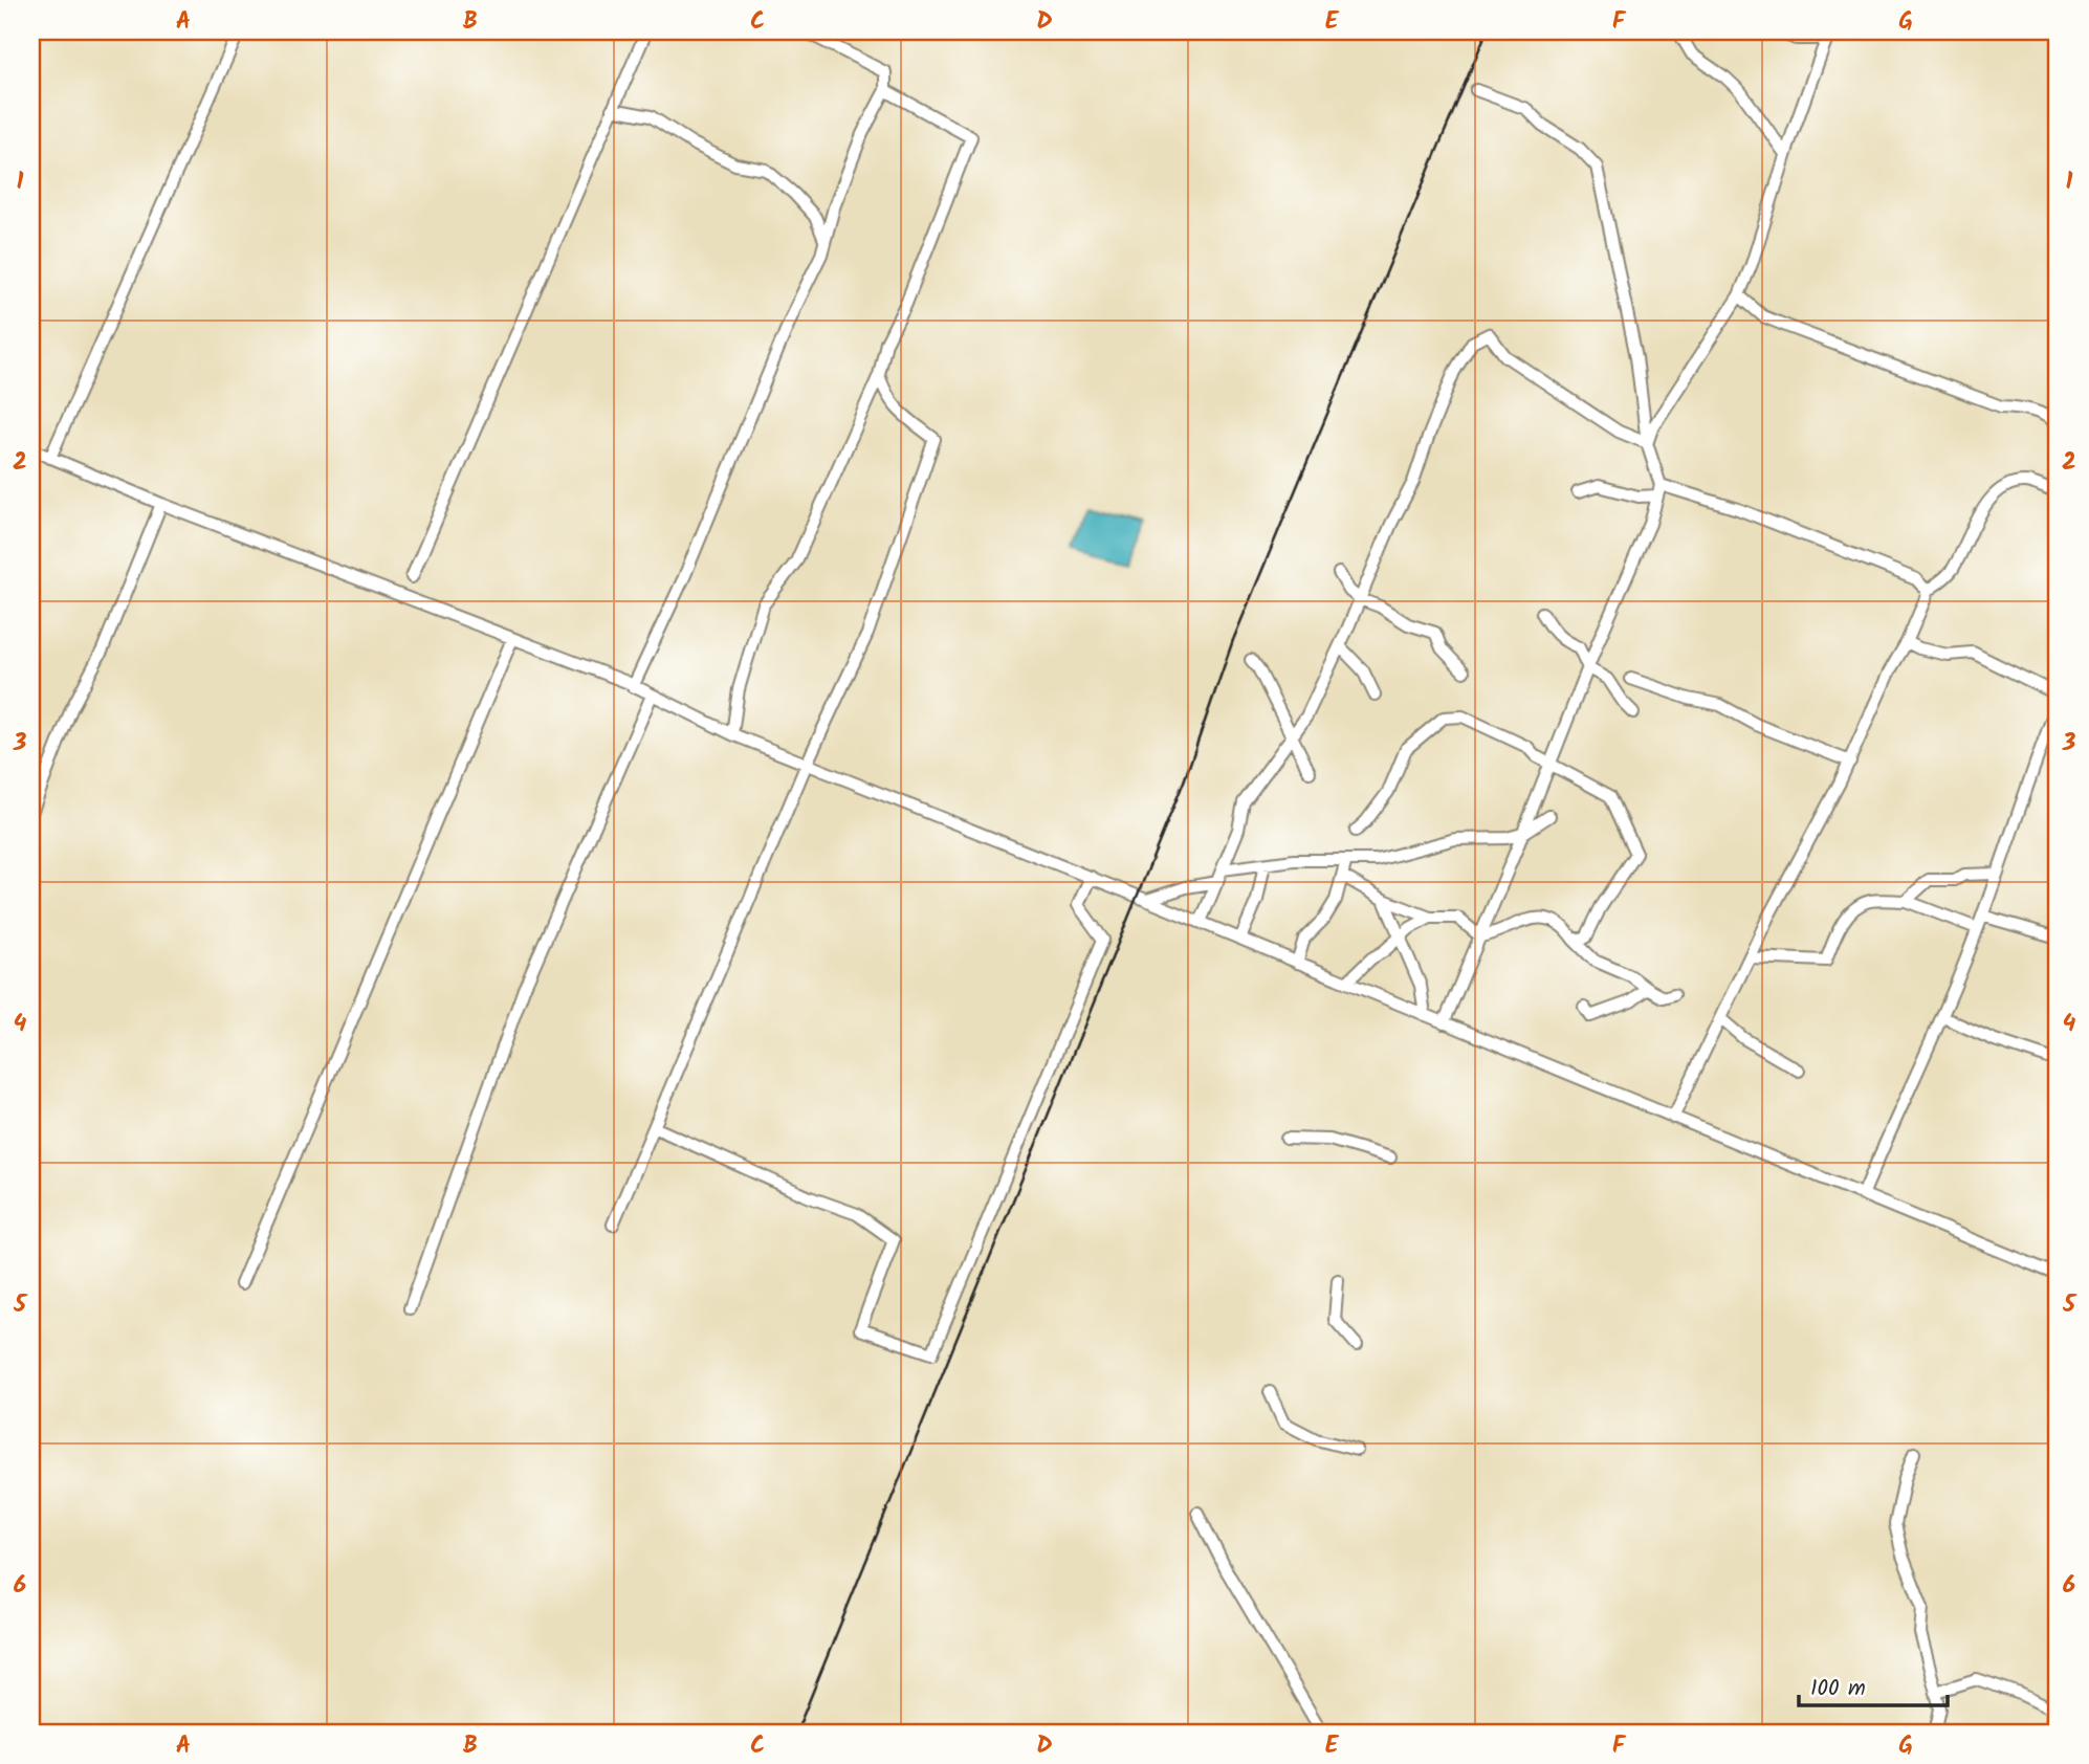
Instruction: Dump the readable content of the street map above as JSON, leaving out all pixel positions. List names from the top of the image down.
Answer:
{
  "scale_bar": "100 m",
  "grid": {
    "columns": [
      "A",
      "B",
      "C",
      "D",
      "E",
      "F",
      "G"
    ],
    "rows": [
      "1",
      "2",
      "3",
      "4",
      "5",
      "6"
    ]
  }
}
